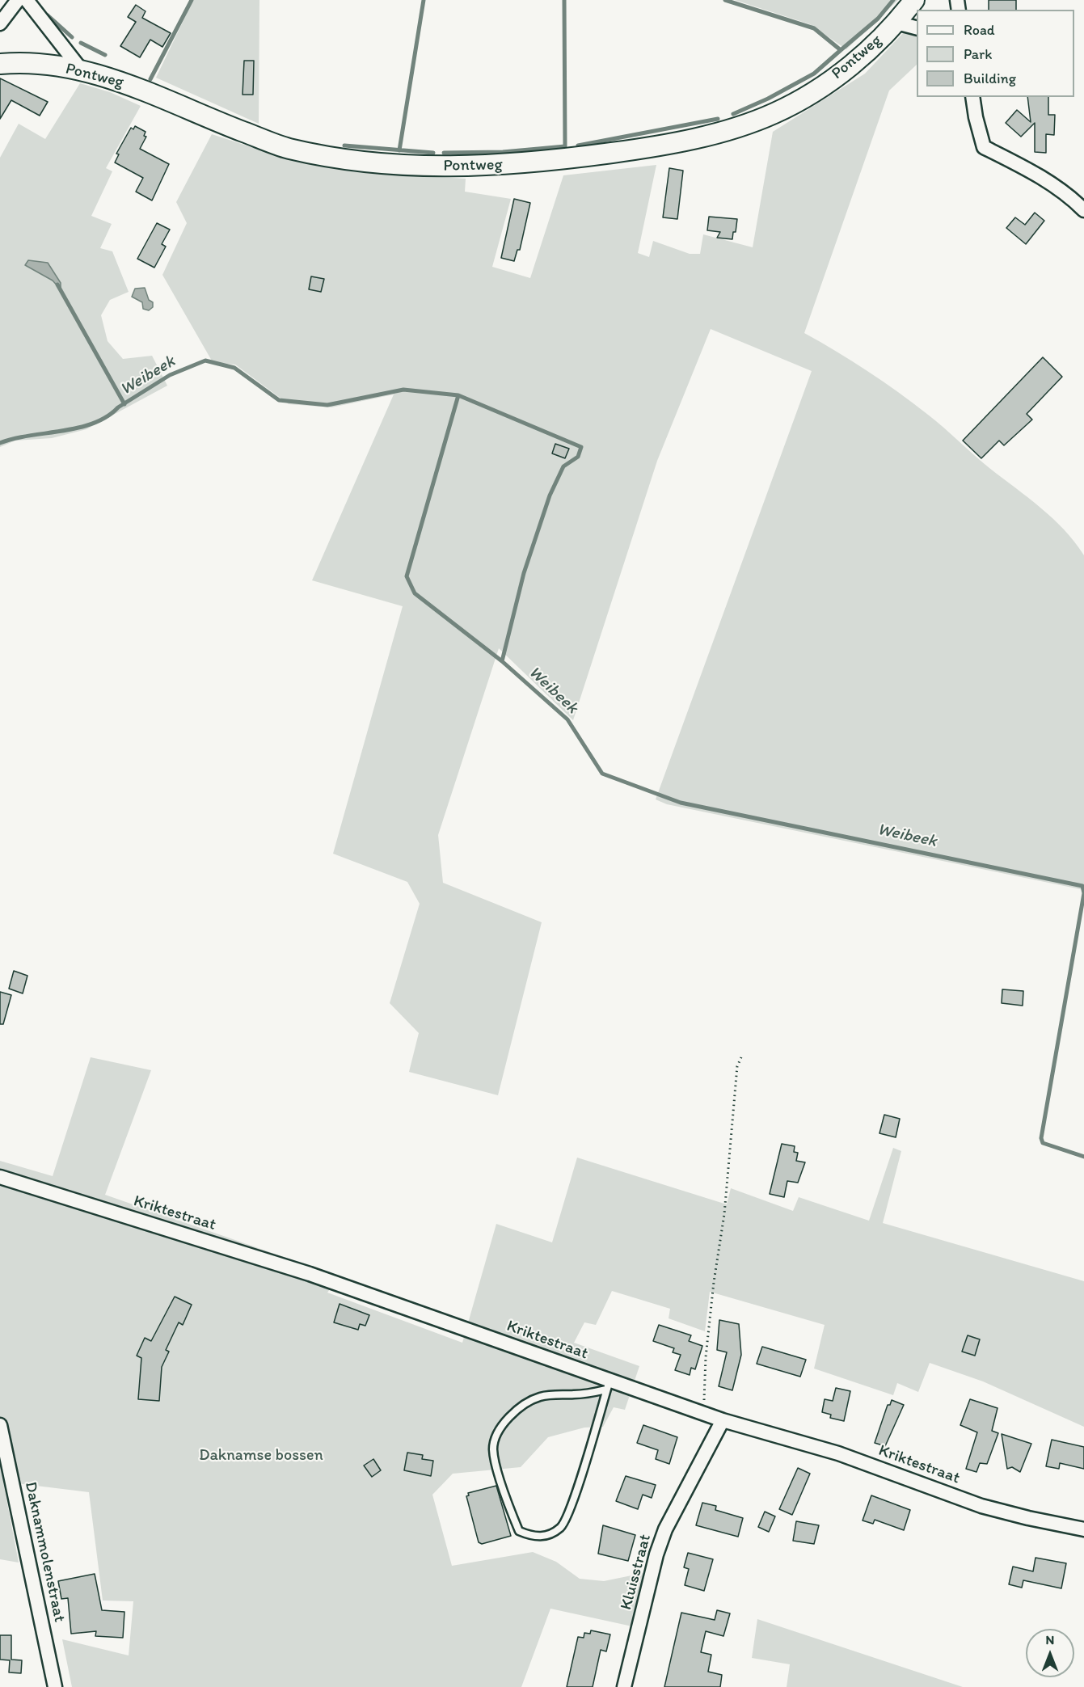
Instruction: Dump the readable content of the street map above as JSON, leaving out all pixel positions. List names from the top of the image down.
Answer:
{
  "streets": {
    "street": [
      "Pontweg",
      "Kriktestraat",
      "Daknammolenstraat",
      "Kluisstraat"
    ]
  },
  "crossings": [
    ["Kriktestraat", "Kluisstraat"]
  ],
  "water": ["Weibeek"],
  "parks": ["Daknamse bossen"],
  "legend": ["Road", "Park", "Building"],
  "north": "top"
}
